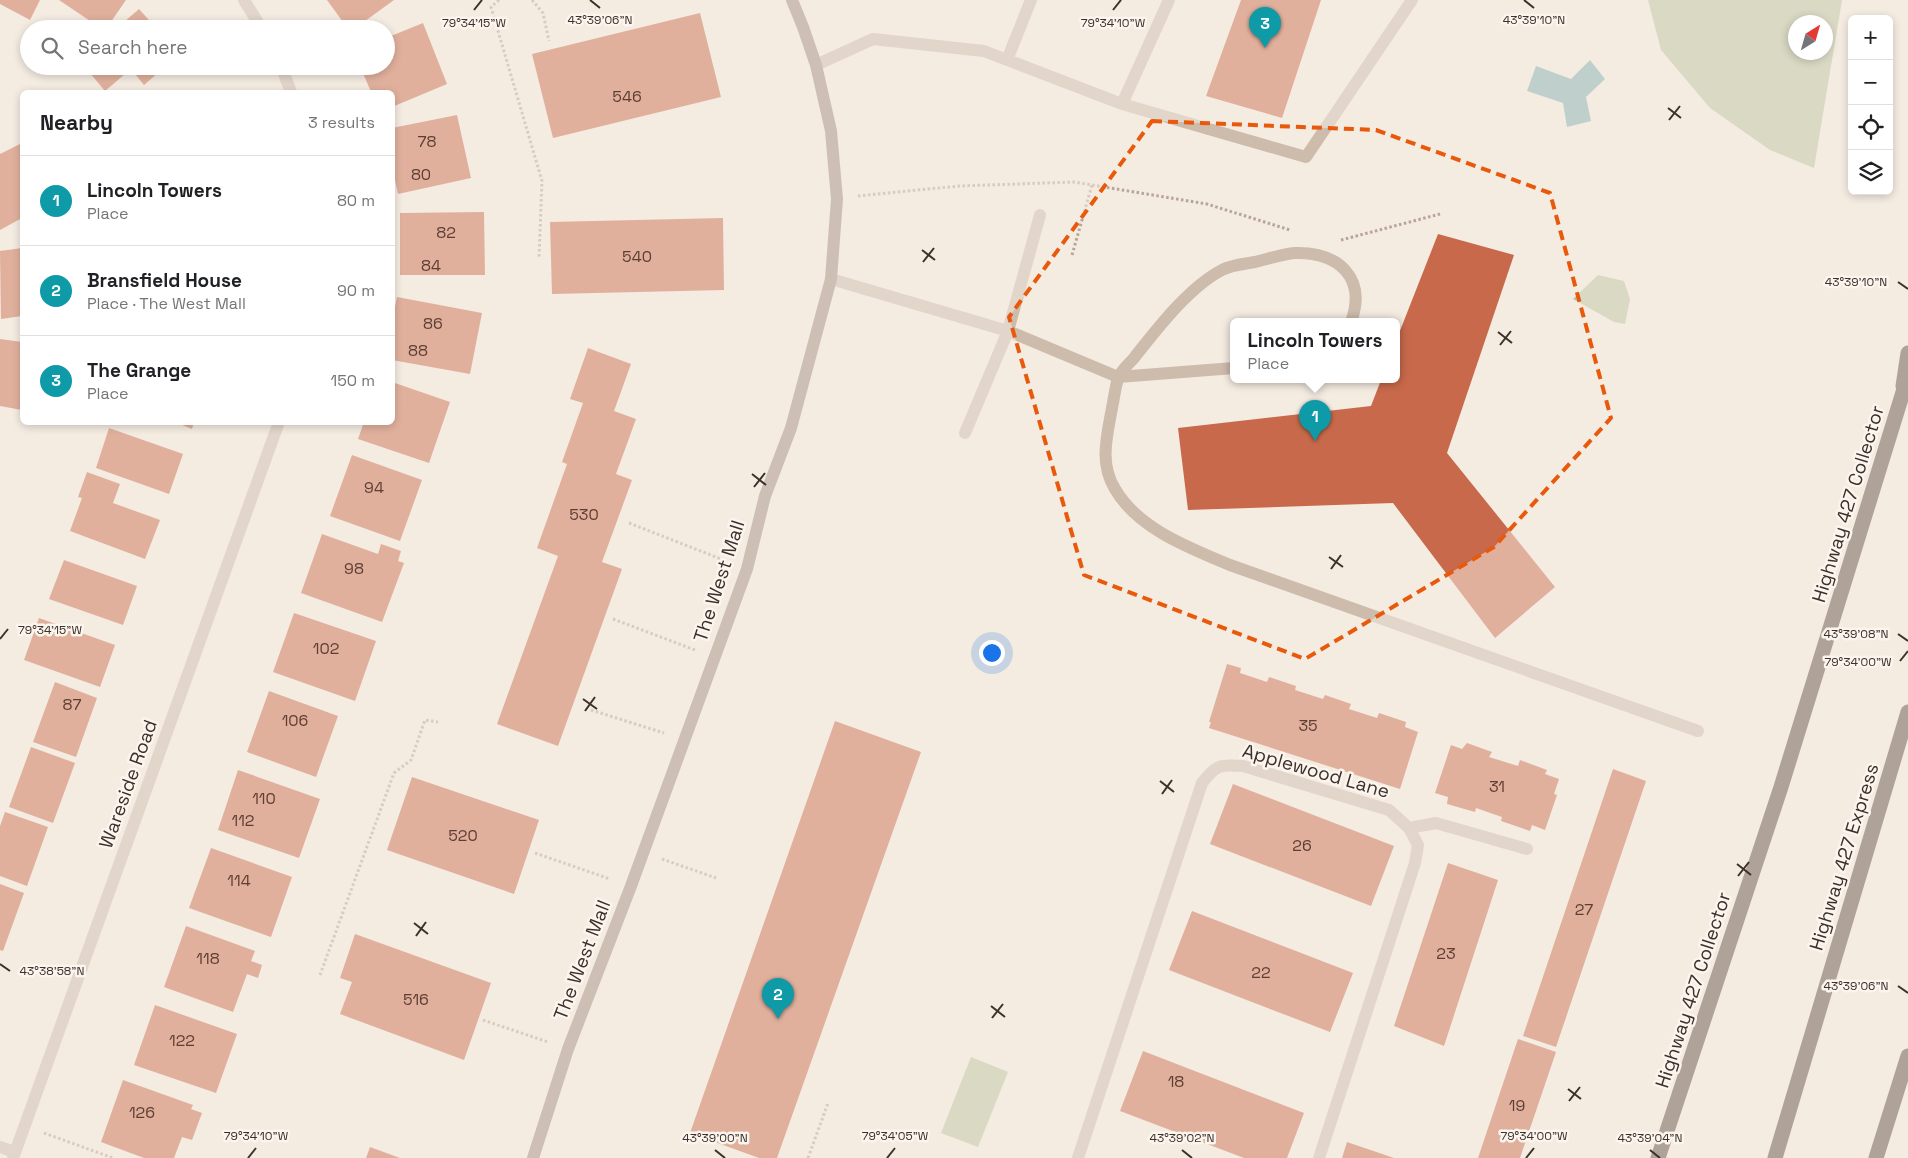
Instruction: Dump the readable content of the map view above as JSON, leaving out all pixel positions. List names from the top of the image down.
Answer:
{
  "streets": {
    "highway": ["Highway 427 Collector", "Highway 427 Express"],
    "main road": ["The West Mall"],
    "street": ["Applewood Lane", "Wareside Road"]
  },
  "house_numbers": [
    "546",
    "78",
    "80",
    "82",
    "540",
    "84",
    "86",
    "88",
    "94",
    "530",
    "98",
    "102",
    "87",
    "106",
    "35",
    "31",
    "110",
    "112",
    "520",
    "26",
    "114",
    "27",
    "23",
    "118",
    "22",
    "516",
    "122",
    "18",
    "19",
    "126"
  ],
  "north": "top right",
  "page": {
    "pins": ["3", "1", "2"],
    "map_buttons": ["+", "−"],
    "search": "Search here",
    "heading": ["Nearby", "3 results"],
    "list": [
      {
        "mark": "1",
        "name": "Lincoln Towers",
        "note": "Place",
        "value": "80 m"
      },
      {
        "mark": "2",
        "name": "Bransfield House",
        "note": "Place · The West Mall",
        "value": "90 m"
      },
      {
        "mark": "3",
        "name": "The Grange",
        "note": "Place",
        "value": "150 m"
      }
    ],
    "popup": ["Lincoln Towers", "Place"]
  },
  "coordinates": [
    "43°39'10\"N",
    "43°39'06\"N",
    "79°34'15\"W",
    "79°34'10\"W",
    "43°39'08\"N",
    "79°34'00\"W",
    "43°38'58\"N",
    "79°34'05\"W",
    "43°39'00\"N",
    "43°39'02\"N",
    "43°39'04\"N"
  ]
}
